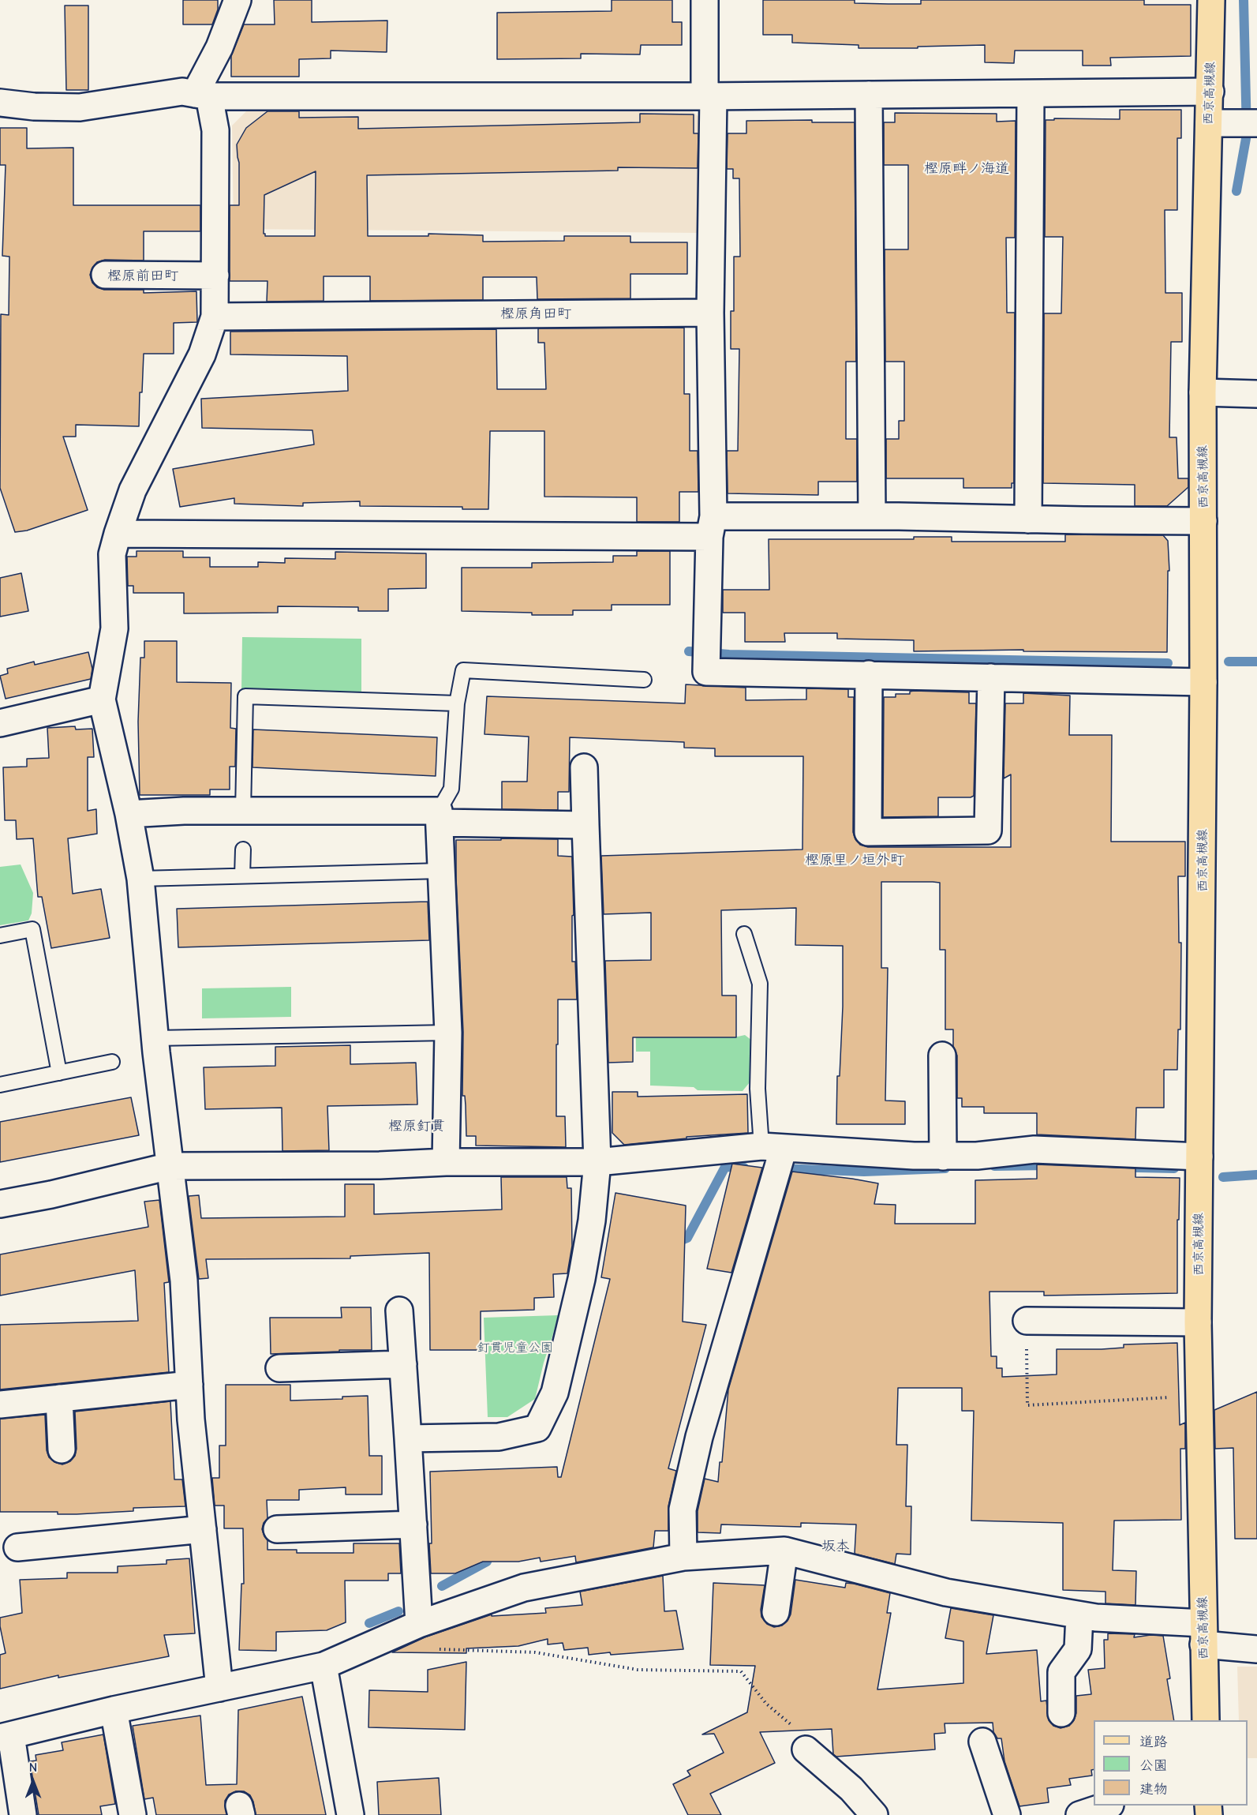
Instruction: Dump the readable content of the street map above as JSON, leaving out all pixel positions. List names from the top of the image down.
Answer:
{
  "streets": {
    "main road": ["西京高槻線"]
  },
  "districts": [
    "樫原畔ノ海道",
    "樫原前田町",
    "樫原角田町",
    "樫原里ノ垣外町",
    "樫原釘貫",
    "坂本"
  ],
  "parks": ["釘貫児童公園"],
  "legend": ["道路", "公園", "建物"],
  "north": "top"
}
